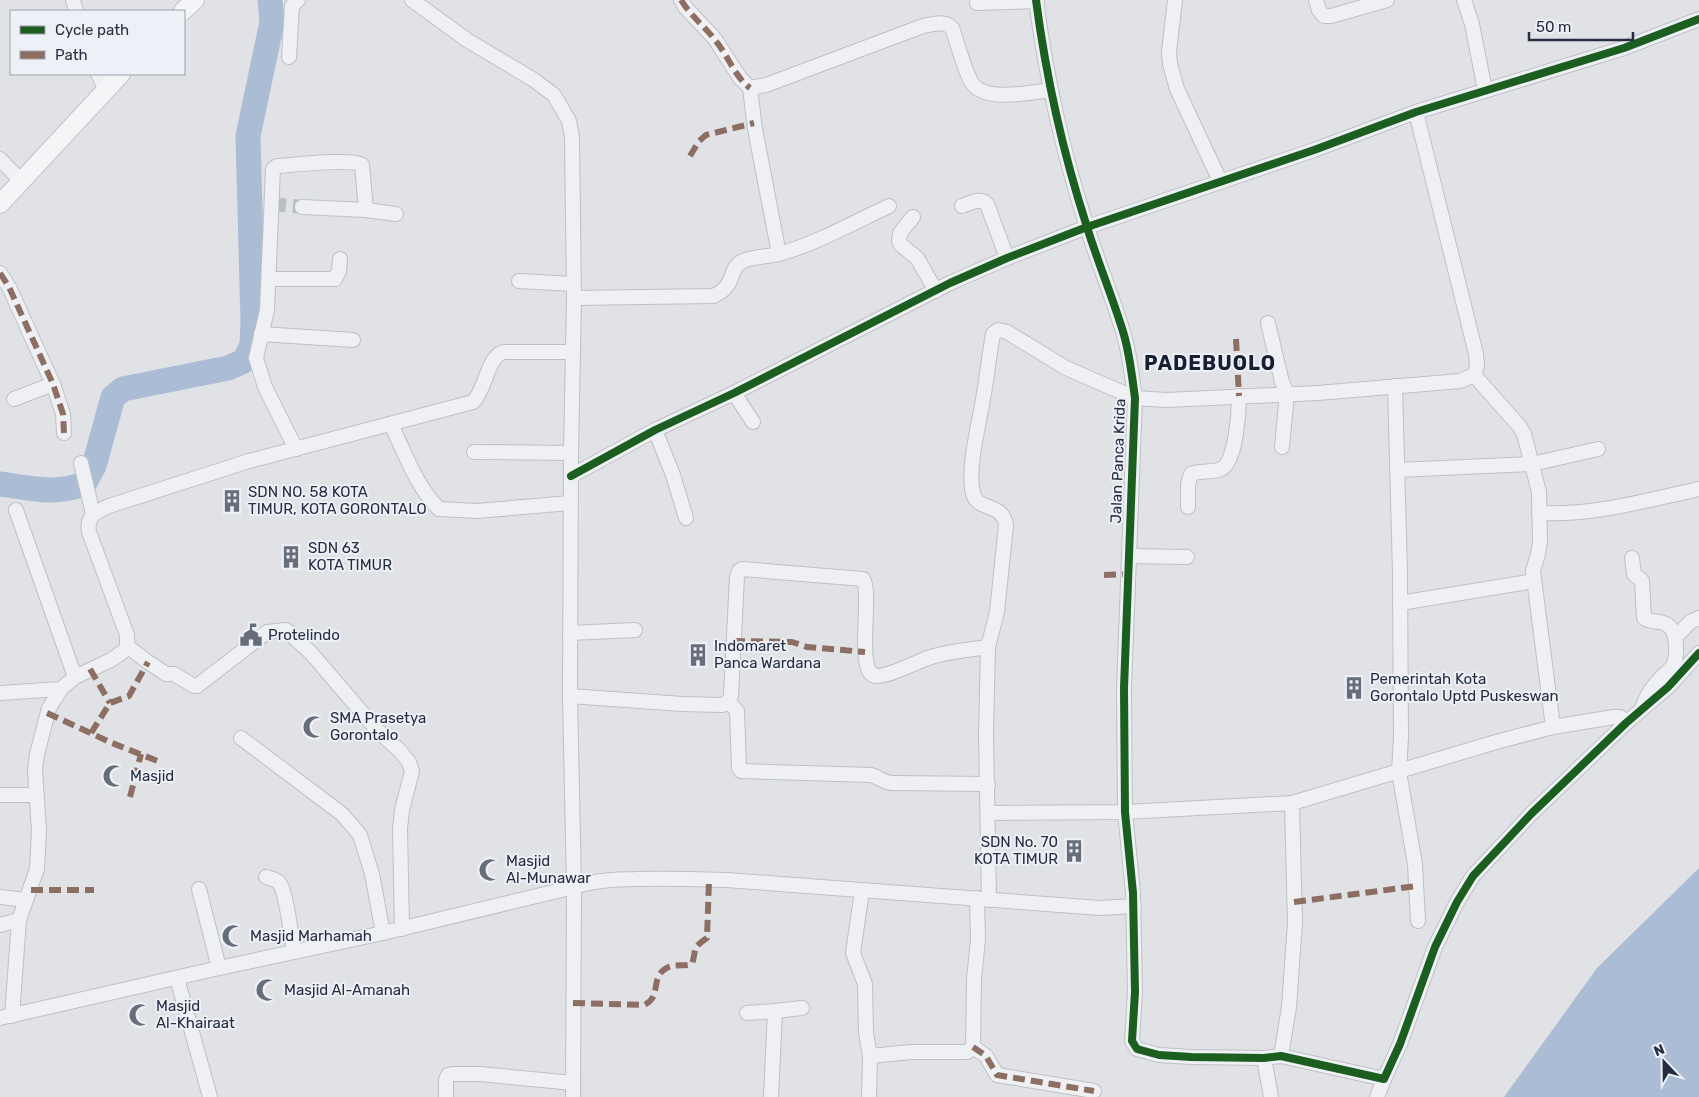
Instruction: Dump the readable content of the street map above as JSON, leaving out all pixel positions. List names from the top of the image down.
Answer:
{
  "streets": {
    "street": ["Jalan Panca Krida"]
  },
  "districts": ["PADEBUOLO"],
  "places": {
    "building": [
      "SDN NO. 58 KOTA TIMUR, KOTA GORONTALO",
      "SDN 63 KOTA TIMUR",
      "Indomaret Panca Wardana",
      "Pemerintah Kota Gorontalo Uptd Puskeswan",
      "SDN No. 70 KOTA TIMUR"
    ],
    "public building": ["Protelindo"],
    "mosque": [
      "SMA Prasetya Gorontalo",
      "Masjid",
      "Masjid Al-Munawar",
      "Masjid Marhamah",
      "Masjid Al-Amanah",
      "Masjid Al-Khairaat"
    ]
  },
  "legend": ["Cycle path", "Path"],
  "scale_bar": "50 m",
  "north": "top"
}
